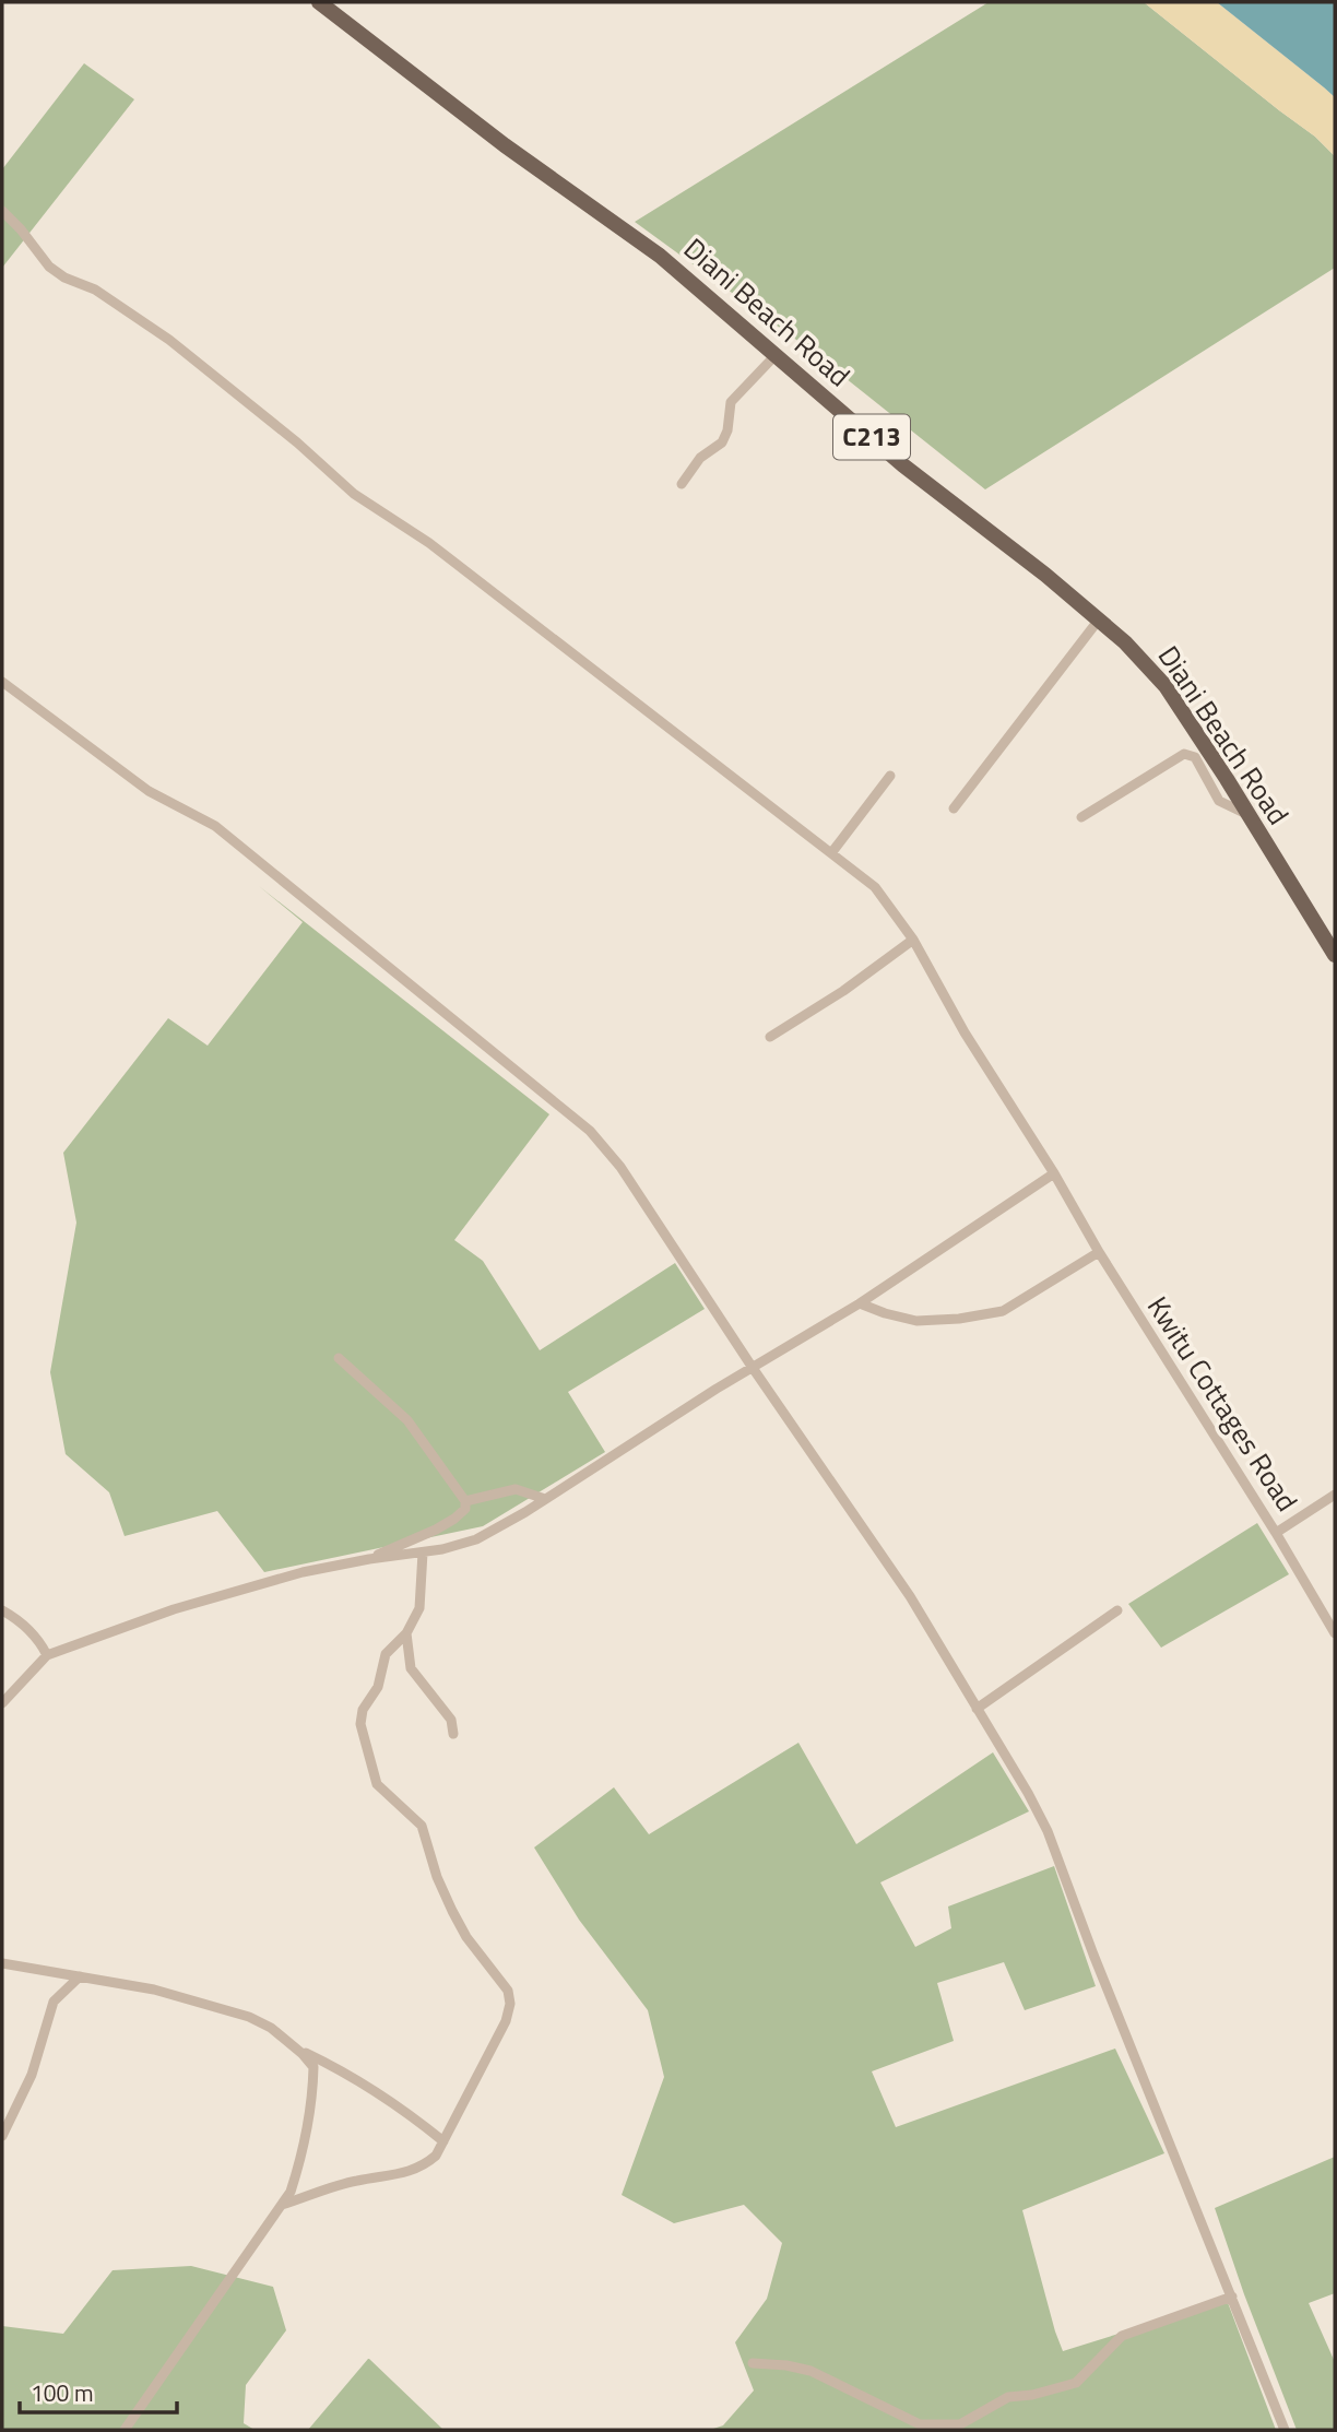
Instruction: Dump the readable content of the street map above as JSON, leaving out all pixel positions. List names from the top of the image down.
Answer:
{
  "streets": {
    "main road": ["Diani Beach Road", "C213"],
    "street": ["Kwitu Cottages Road"]
  },
  "scale_bar": "100 m"
}
